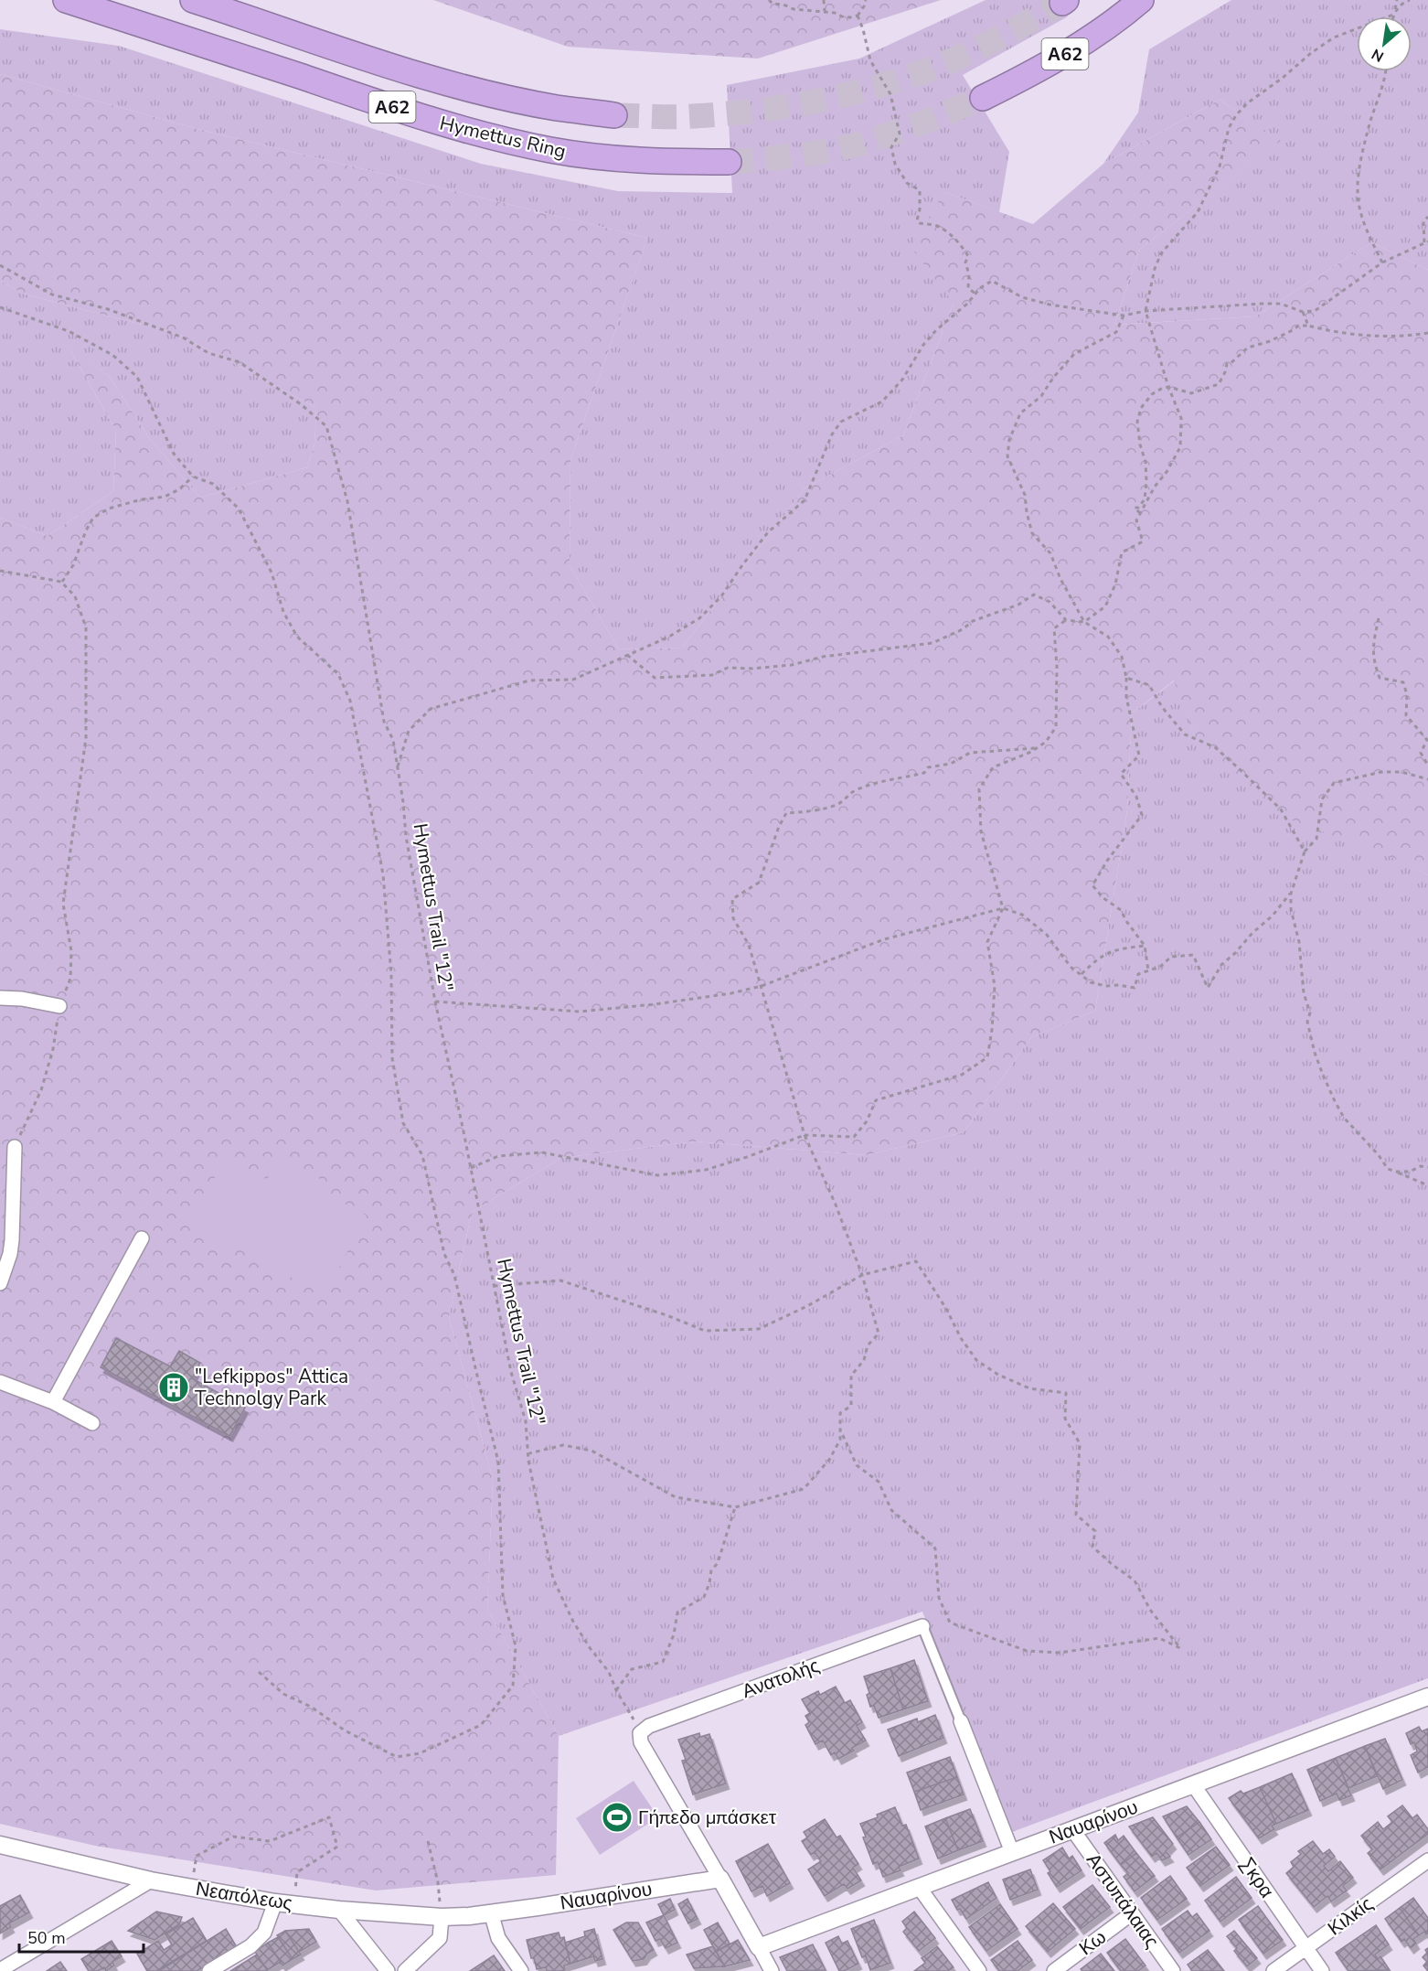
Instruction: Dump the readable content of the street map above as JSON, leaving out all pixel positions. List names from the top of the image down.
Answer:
{
  "streets": {
    "highway": ["Α62", "Hymettus Ring"],
    "street": [
      "Ανατολής",
      "Ναυαρίνου",
      "Σκρα",
      "Νεαπόλεως",
      "Αστυπάλαιας",
      "Κιλκίς",
      "Κω"
    ],
    "path": ["Hymettus Trail \"12\""]
  },
  "crossings": [
    ["Hymettus Trail \"12\"", "Ανατολής"],
    ["Ναυαρίνου", "Σκρα"],
    ["Ναυαρίνου", "Νεαπόλεως"],
    ["Ναυαρίνου", "Αστυπάλαιας"],
    ["Σκρα", "Κιλκίς"],
    ["Αστυπάλαιας", "Κω"]
  ],
  "places": {
    "building": ["\"Lefkippos\" Attica Technolgy Park"],
    "sports": ["Γήπεδο μπάσκετ"]
  },
  "scale_bar": "50 m",
  "north": "bottom left"
}
